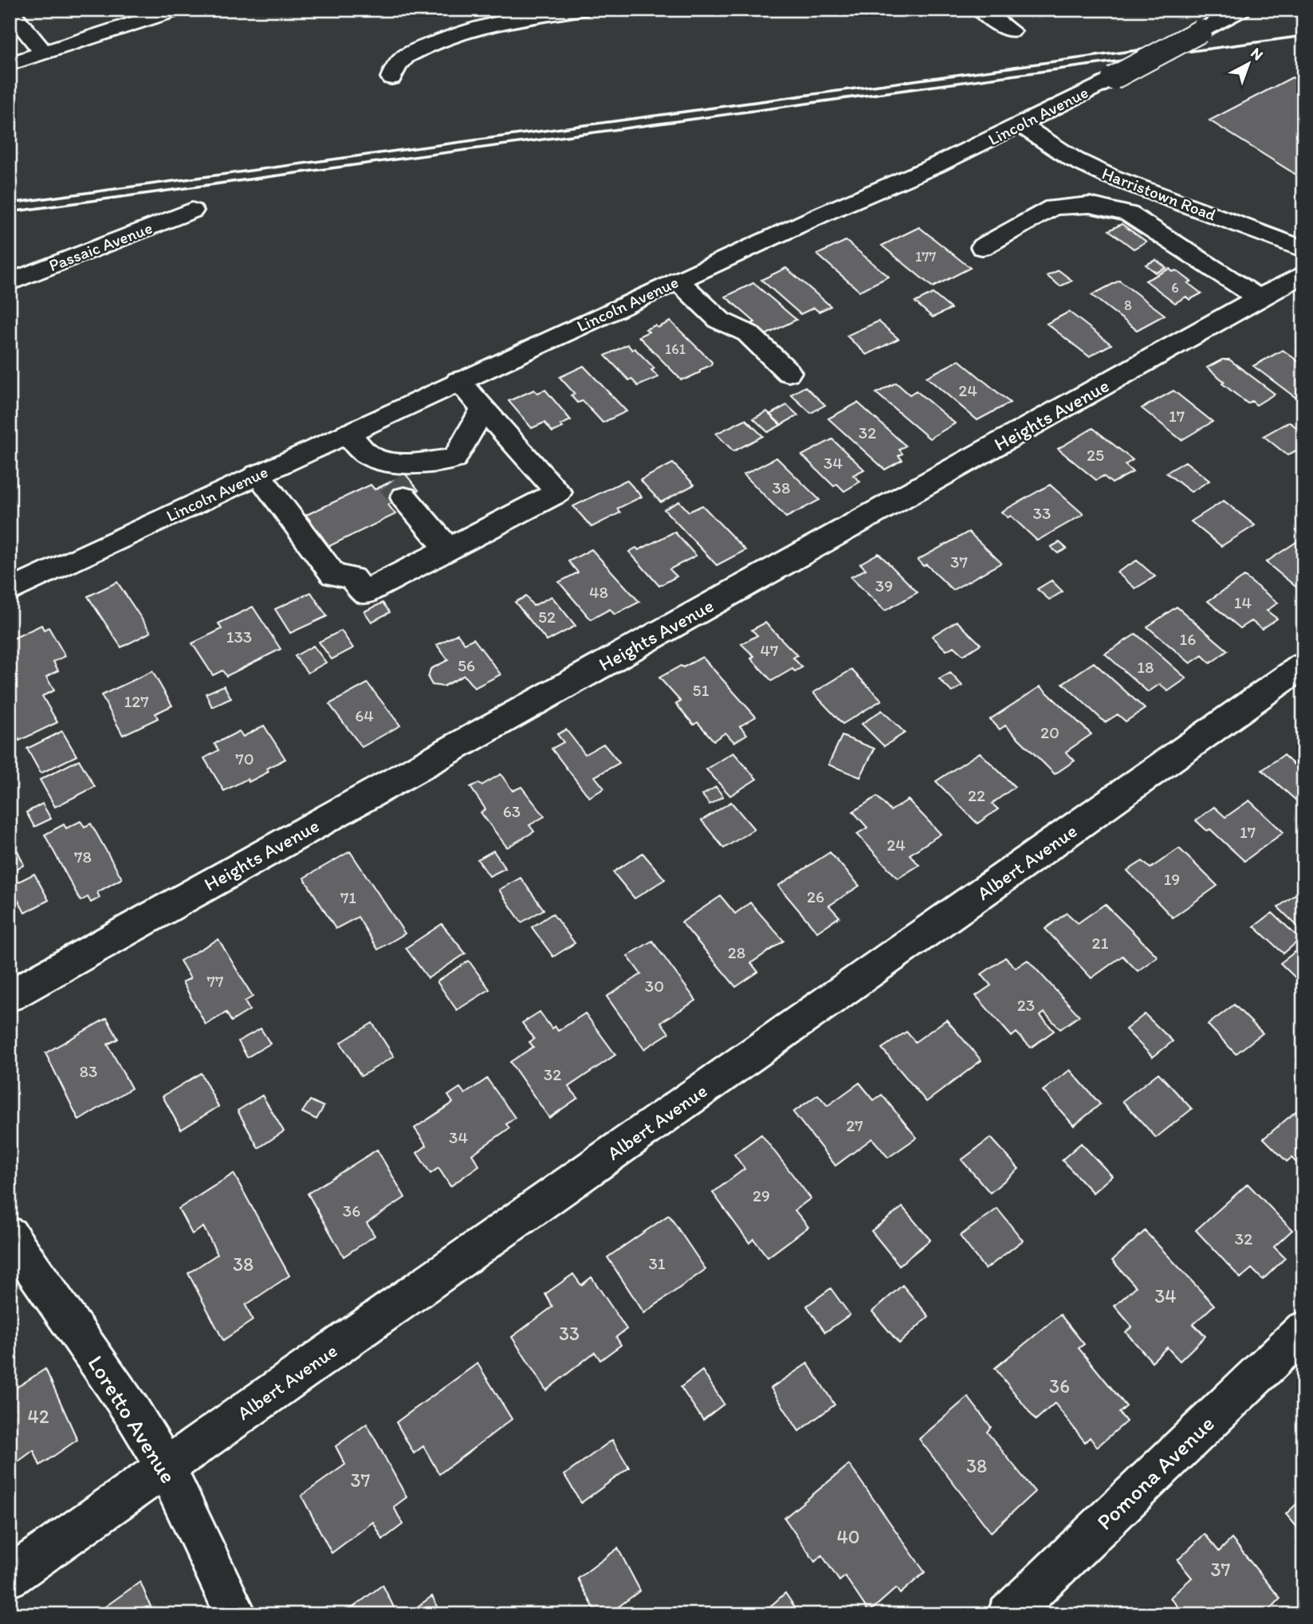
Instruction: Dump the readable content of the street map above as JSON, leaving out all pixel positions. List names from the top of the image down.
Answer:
{
  "streets": {
    "street": [
      "Lincoln Avenue",
      "Harristown Road",
      "Passaic Avenue",
      "Heights Avenue",
      "Albert Avenue",
      "Loretto Avenue",
      "Pomona Avenue"
    ]
  },
  "crossings": [
    ["Lincoln Avenue", "Harristown Road"],
    ["Albert Avenue", "Loretto Avenue"]
  ],
  "house_numbers": [
    "177",
    "6",
    "8",
    "161",
    "24",
    "17",
    "32",
    "25",
    "34",
    "38",
    "33",
    "37",
    "39",
    "48",
    "14",
    "52",
    "133",
    "16",
    "47",
    "56",
    "18",
    "51",
    "127",
    "64",
    "20",
    "70",
    "22",
    "63",
    "17",
    "24",
    "78",
    "19",
    "26",
    "71",
    "21",
    "28",
    "77",
    "30",
    "23",
    "83",
    "32",
    "27",
    "34",
    "29",
    "36",
    "32",
    "31",
    "38",
    "34",
    "33",
    "36",
    "42",
    "38",
    "37",
    "40",
    "37"
  ],
  "north": "top right"
}
